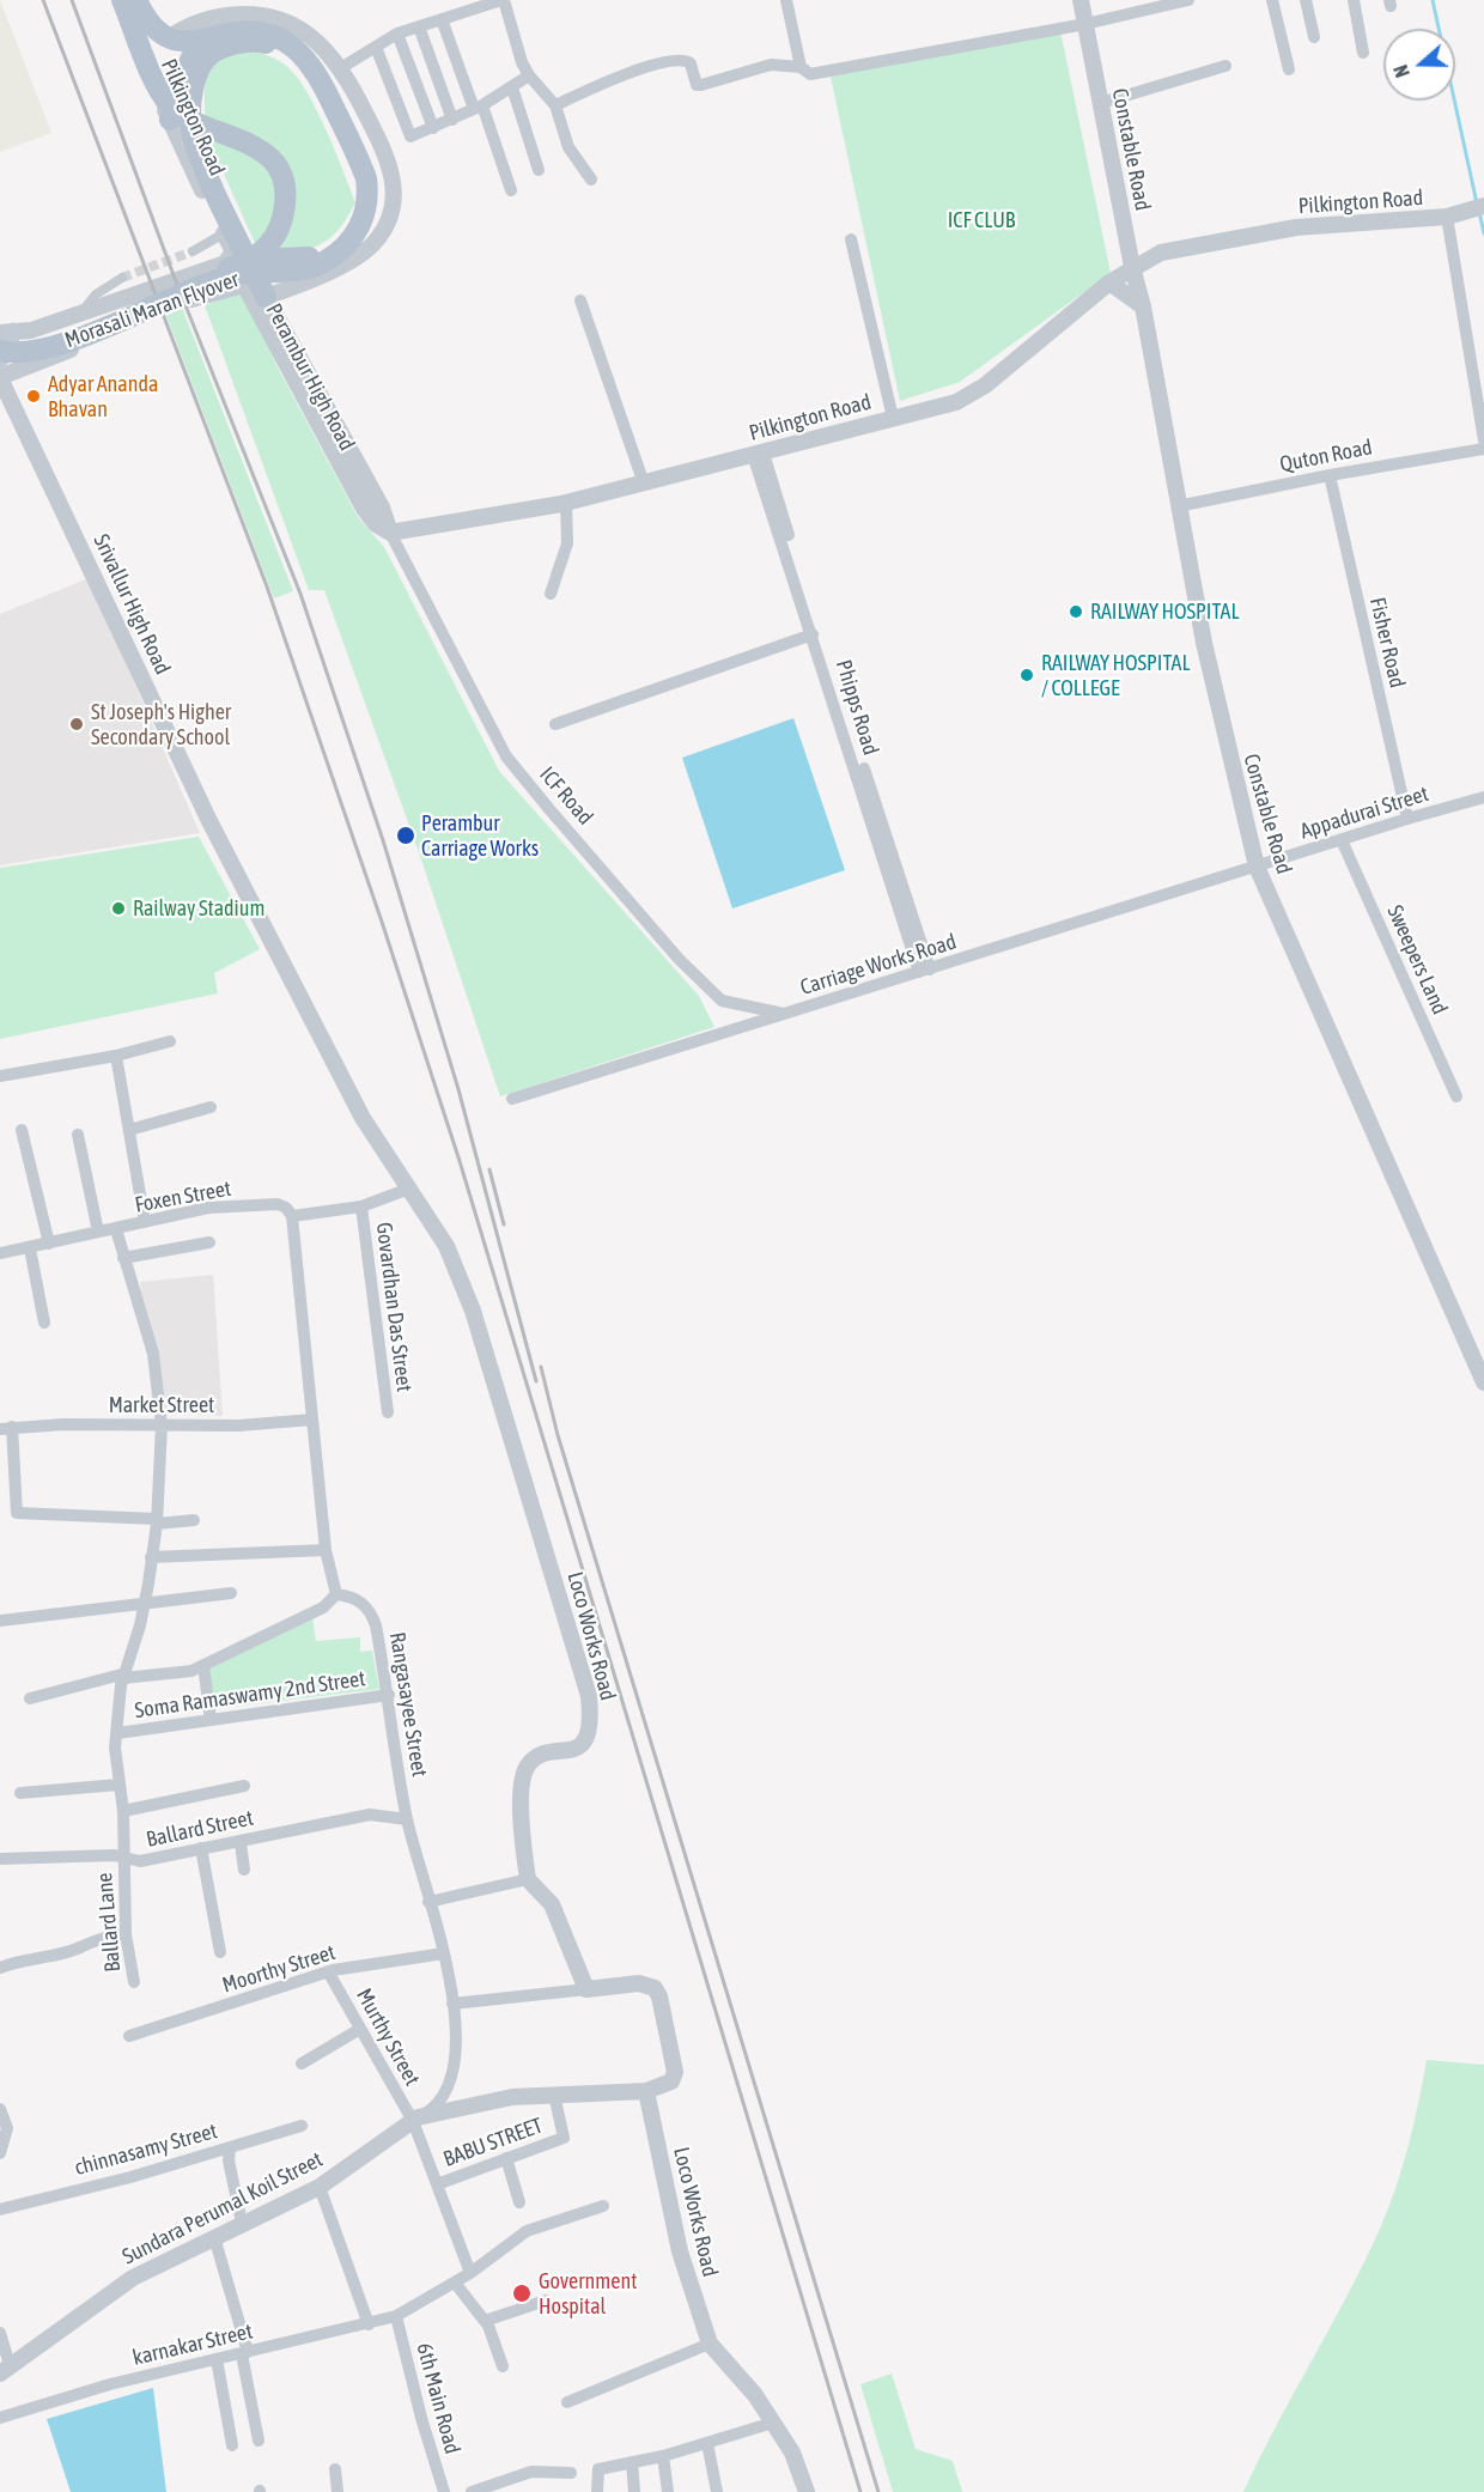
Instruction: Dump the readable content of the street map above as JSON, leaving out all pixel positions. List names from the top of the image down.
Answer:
{
  "streets": {
    "main road": ["Morasali Maran Flyover"],
    "street": [
      "Pilkington Road",
      "Constable Road",
      "Perambur High Road",
      "Quton Road",
      "Srivallur High Road",
      "Fisher Road",
      "Phipps Road",
      "ICF Road",
      "Appadurai Street",
      "Sweepers Land",
      "Carriage Works Road",
      "Foxen Street",
      "Govardhan Das Street",
      "Market Street",
      "Loco Works Road",
      "Soma Ramaswamy 2nd Street",
      "Rangasayee Street",
      "Ballard Street",
      "Ballard Lane",
      "Moorthy Street",
      "Murthy Street",
      "BABU STREET",
      "chinnasamy Street",
      "Sundara Perumal Koil Street",
      "karnakar Street",
      "6th Main Road"
    ]
  },
  "crossings": [
    ["Pilkington Road", "Constable Road"],
    ["Pilkington Road", "Morasali Maran Flyover"],
    ["Pilkington Road", "Perambur High Road"],
    ["Pilkington Road", "Phipps Road"],
    ["Pilkington Road", "ICF Road"],
    ["Constable Road", "Quton Road"],
    ["Constable Road", "Appadurai Street"],
    ["Constable Road", "Carriage Works Road"],
    ["Morasali Maran Flyover", "Perambur High Road"],
    ["Perambur High Road", "ICF Road"],
    ["Quton Road", "Fisher Road"],
    ["Srivallur High Road", "Foxen Street"],
    ["Srivallur High Road", "Loco Works Road"],
    ["Fisher Road", "Appadurai Street"],
    ["Phipps Road", "Carriage Works Road"],
    ["ICF Road", "Carriage Works Road"],
    ["Appadurai Street", "Sweepers Land"],
    ["Appadurai Street", "Carriage Works Road"],
    ["Foxen Street", "Govardhan Das Street"],
    ["Foxen Street", "Loco Works Road"],
    ["Foxen Street", "Ballard Lane"],
    ["Market Street", "Ballard Lane"],
    ["Loco Works Road", "Sundara Perumal Koil Street"],
    ["Soma Ramaswamy 2nd Street", "Rangasayee Street"],
    ["Soma Ramaswamy 2nd Street", "Ballard Lane"],
    ["Rangasayee Street", "Ballard Street"],
    ["Rangasayee Street", "Moorthy Street"],
    ["Rangasayee Street", "Murthy Street"],
    ["Rangasayee Street", "Sundara Perumal Koil Street"],
    ["Ballard Street", "Ballard Lane"],
    ["Moorthy Street", "Murthy Street"],
    ["Murthy Street", "BABU STREET"],
    ["Murthy Street", "Sundara Perumal Koil Street"],
    ["Murthy Street", "karnakar Street"],
    ["BABU STREET", "Sundara Perumal Koil Street"],
    ["karnakar Street", "6th Main Road"]
  ],
  "parks": ["ICF CLUB"],
  "places": [
    "Adyar Ananda Bhavan",
    "RAILWAY HOSPITAL",
    "RAILWAY HOSPITAL / COLLEGE",
    "St Joseph's Higher Secondary School",
    "Perambur Carriage Works",
    "Railway Stadium",
    "Government Hospital"
  ],
  "north": "left"
}
